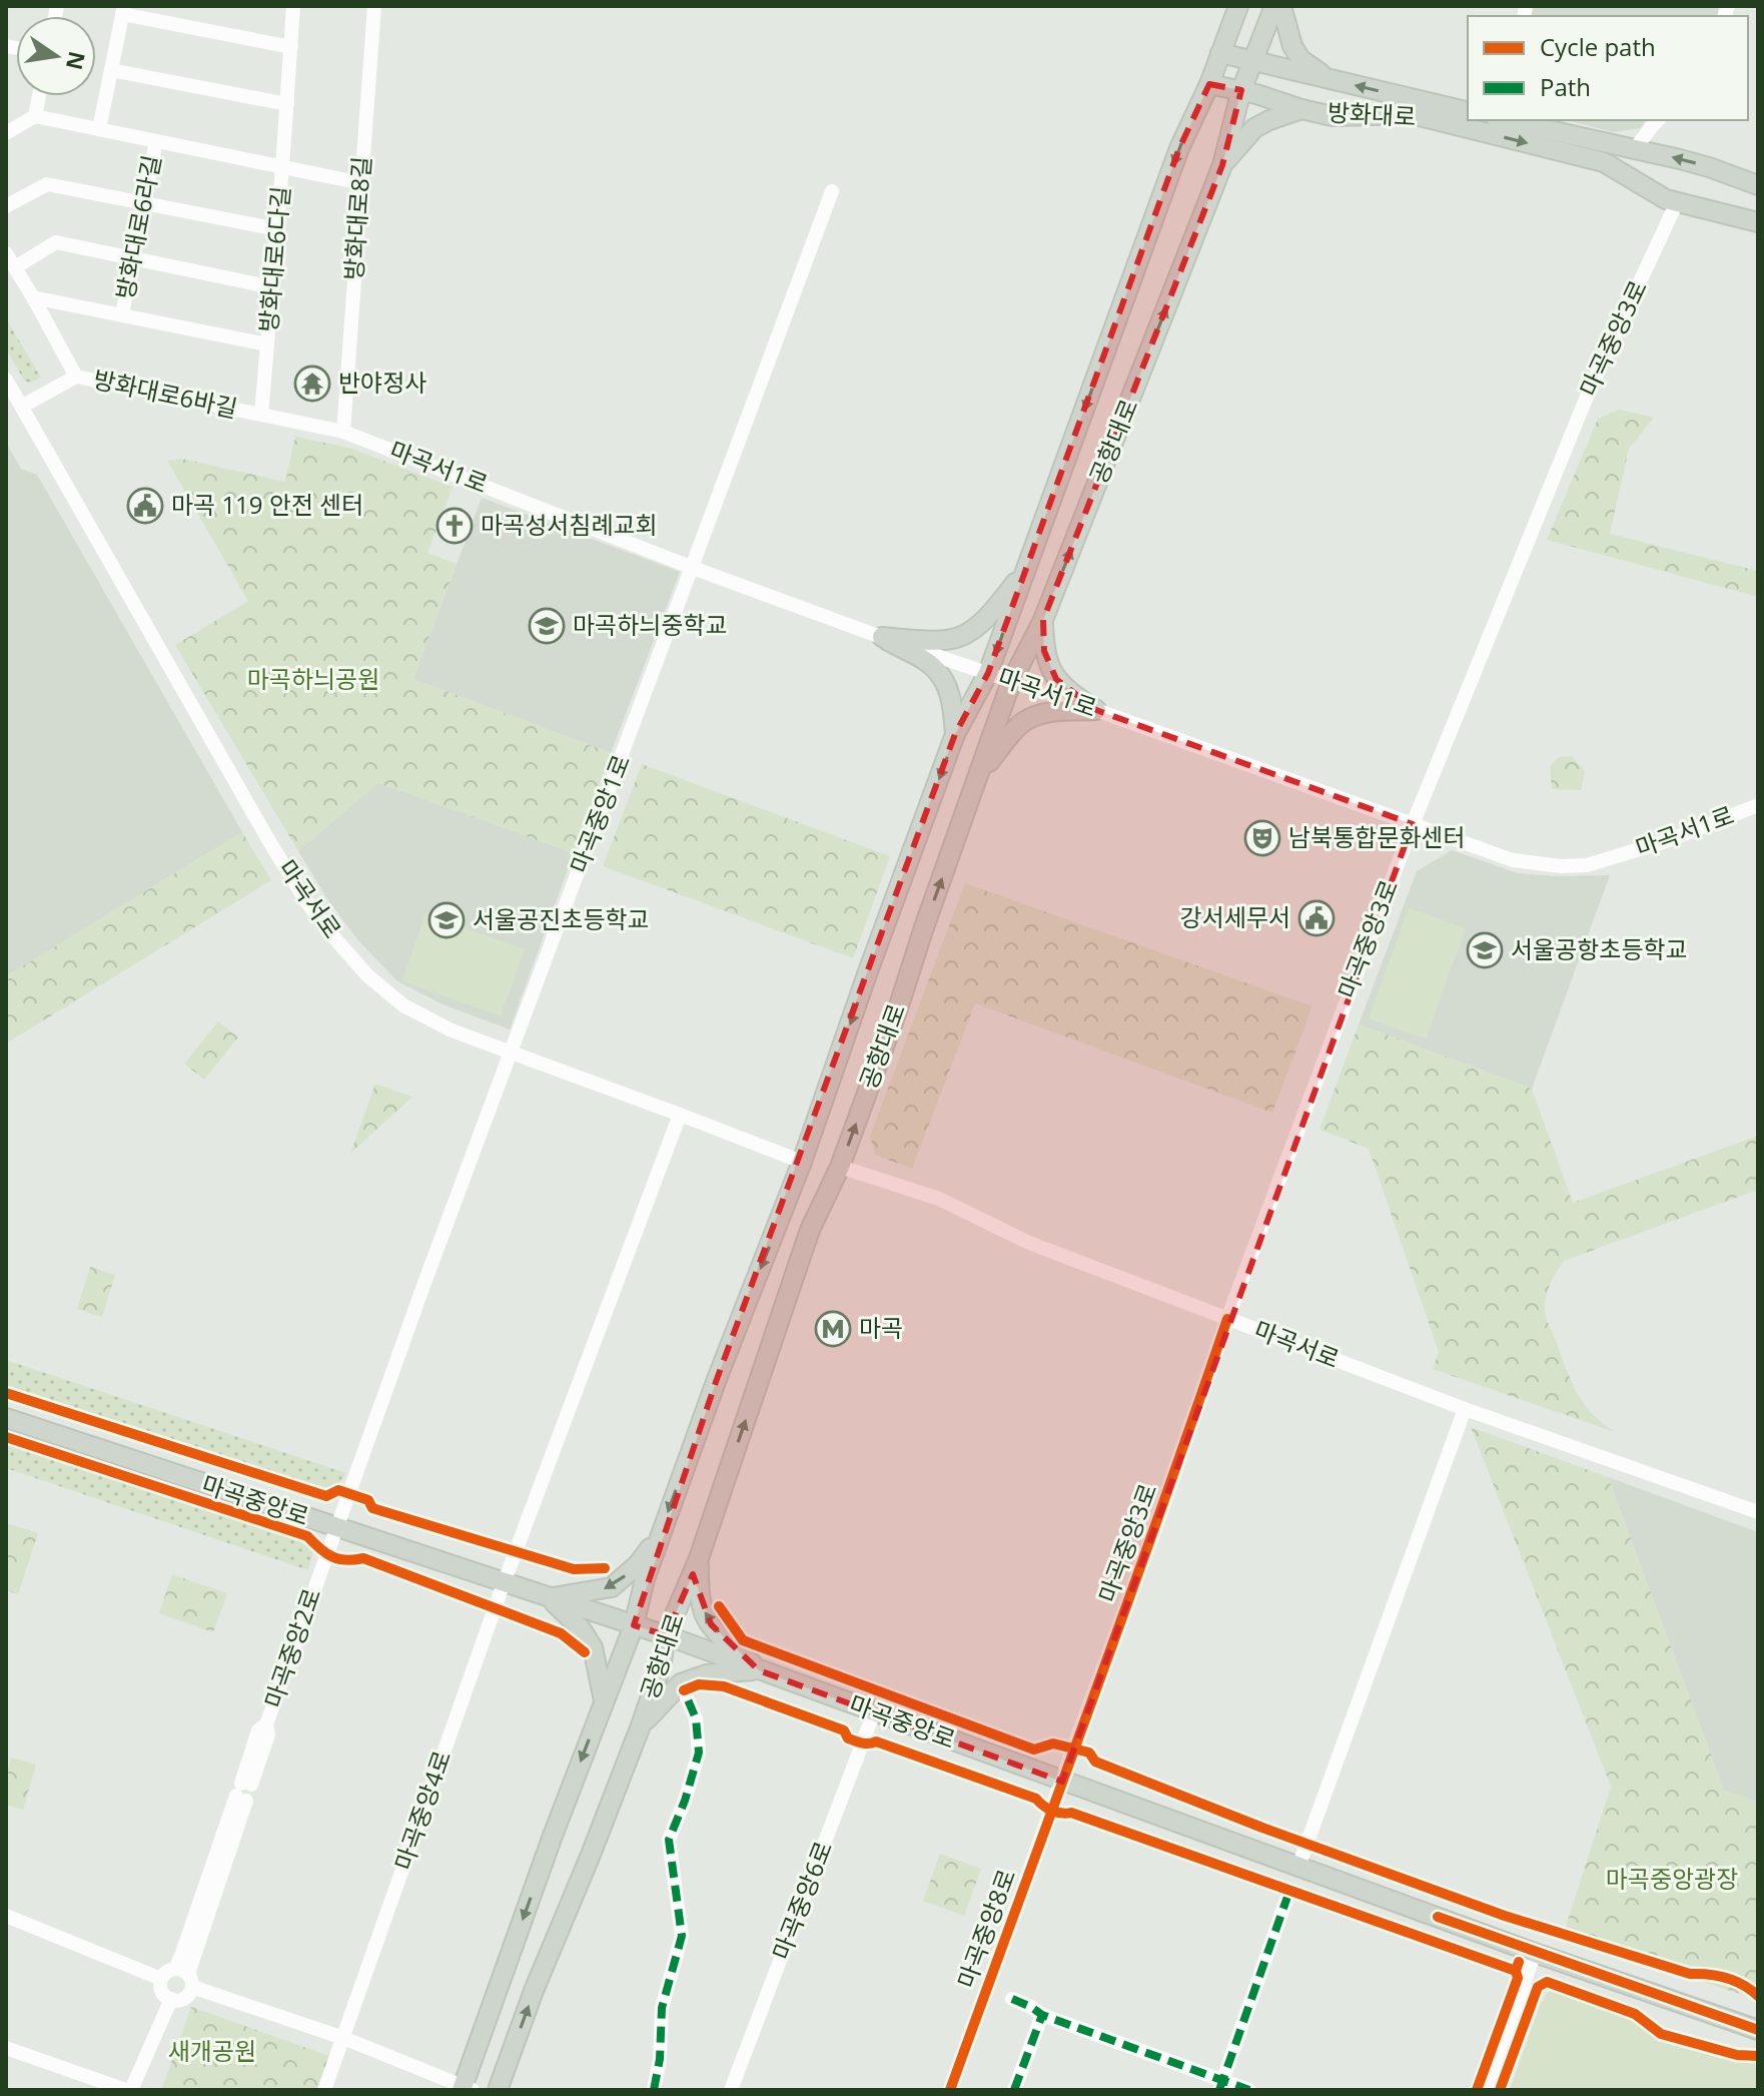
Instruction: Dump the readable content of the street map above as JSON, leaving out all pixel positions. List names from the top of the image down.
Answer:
{
  "streets": {
    "main road": ["방화대로", "공항대로", "마곡중앙로"],
    "street": [
      "방화대로8길",
      "방화대로6라길",
      "방화대로6다길",
      "마곡중앙3로",
      "방화대로6바길",
      "마곡서1로",
      "마곡중앙1로",
      "마곡서로",
      "마곡중앙2로",
      "마곡중앙4로",
      "마곡중앙6로",
      "마곡중앙8로"
    ]
  },
  "crossings": [
    ["방화대로", "마곡중앙3로"],
    ["방화대로", "공항대로"],
    ["방화대로8길", "방화대로6라길"],
    ["방화대로8길", "방화대로6바길"],
    ["방화대로8길", "마곡서1로"],
    ["방화대로6라길", "방화대로6다길"],
    ["방화대로6다길", "방화대로6바길"],
    ["마곡중앙3로", "마곡서1로"],
    ["마곡중앙3로", "마곡서로"],
    ["마곡중앙3로", "마곡중앙로"],
    ["마곡중앙3로", "마곡중앙8로"],
    ["방화대로6바길", "마곡서1로"],
    ["공항대로", "마곡서1로"],
    ["공항대로", "마곡서로"],
    ["공항대로", "마곡중앙로"],
    ["마곡서1로", "마곡중앙1로"],
    ["마곡중앙1로", "마곡서로"],
    ["마곡중앙1로", "마곡중앙로"],
    ["마곡중앙1로", "마곡중앙2로"],
    ["마곡중앙로", "마곡중앙2로"],
    ["마곡중앙로", "마곡중앙4로"],
    ["마곡중앙로", "마곡중앙6로"],
    ["마곡중앙로", "마곡중앙8로"]
  ],
  "parks": ["마곡하늬공원", "마곡중앙광장", "새개공원"],
  "places": {
    "temple": ["반야정사"],
    "public building": ["마곡 119 안전 센터", "강서세무서"],
    "church": ["마곡성서침례교회"],
    "school or university": ["마곡하늬중학교", "서울공진초등학교", "서울공항초등학교"],
    "theatre": ["남북통합문화센터"],
    "metro station": ["마곡"]
  },
  "legend": ["Cycle path", "Path"],
  "north": "right"
}
